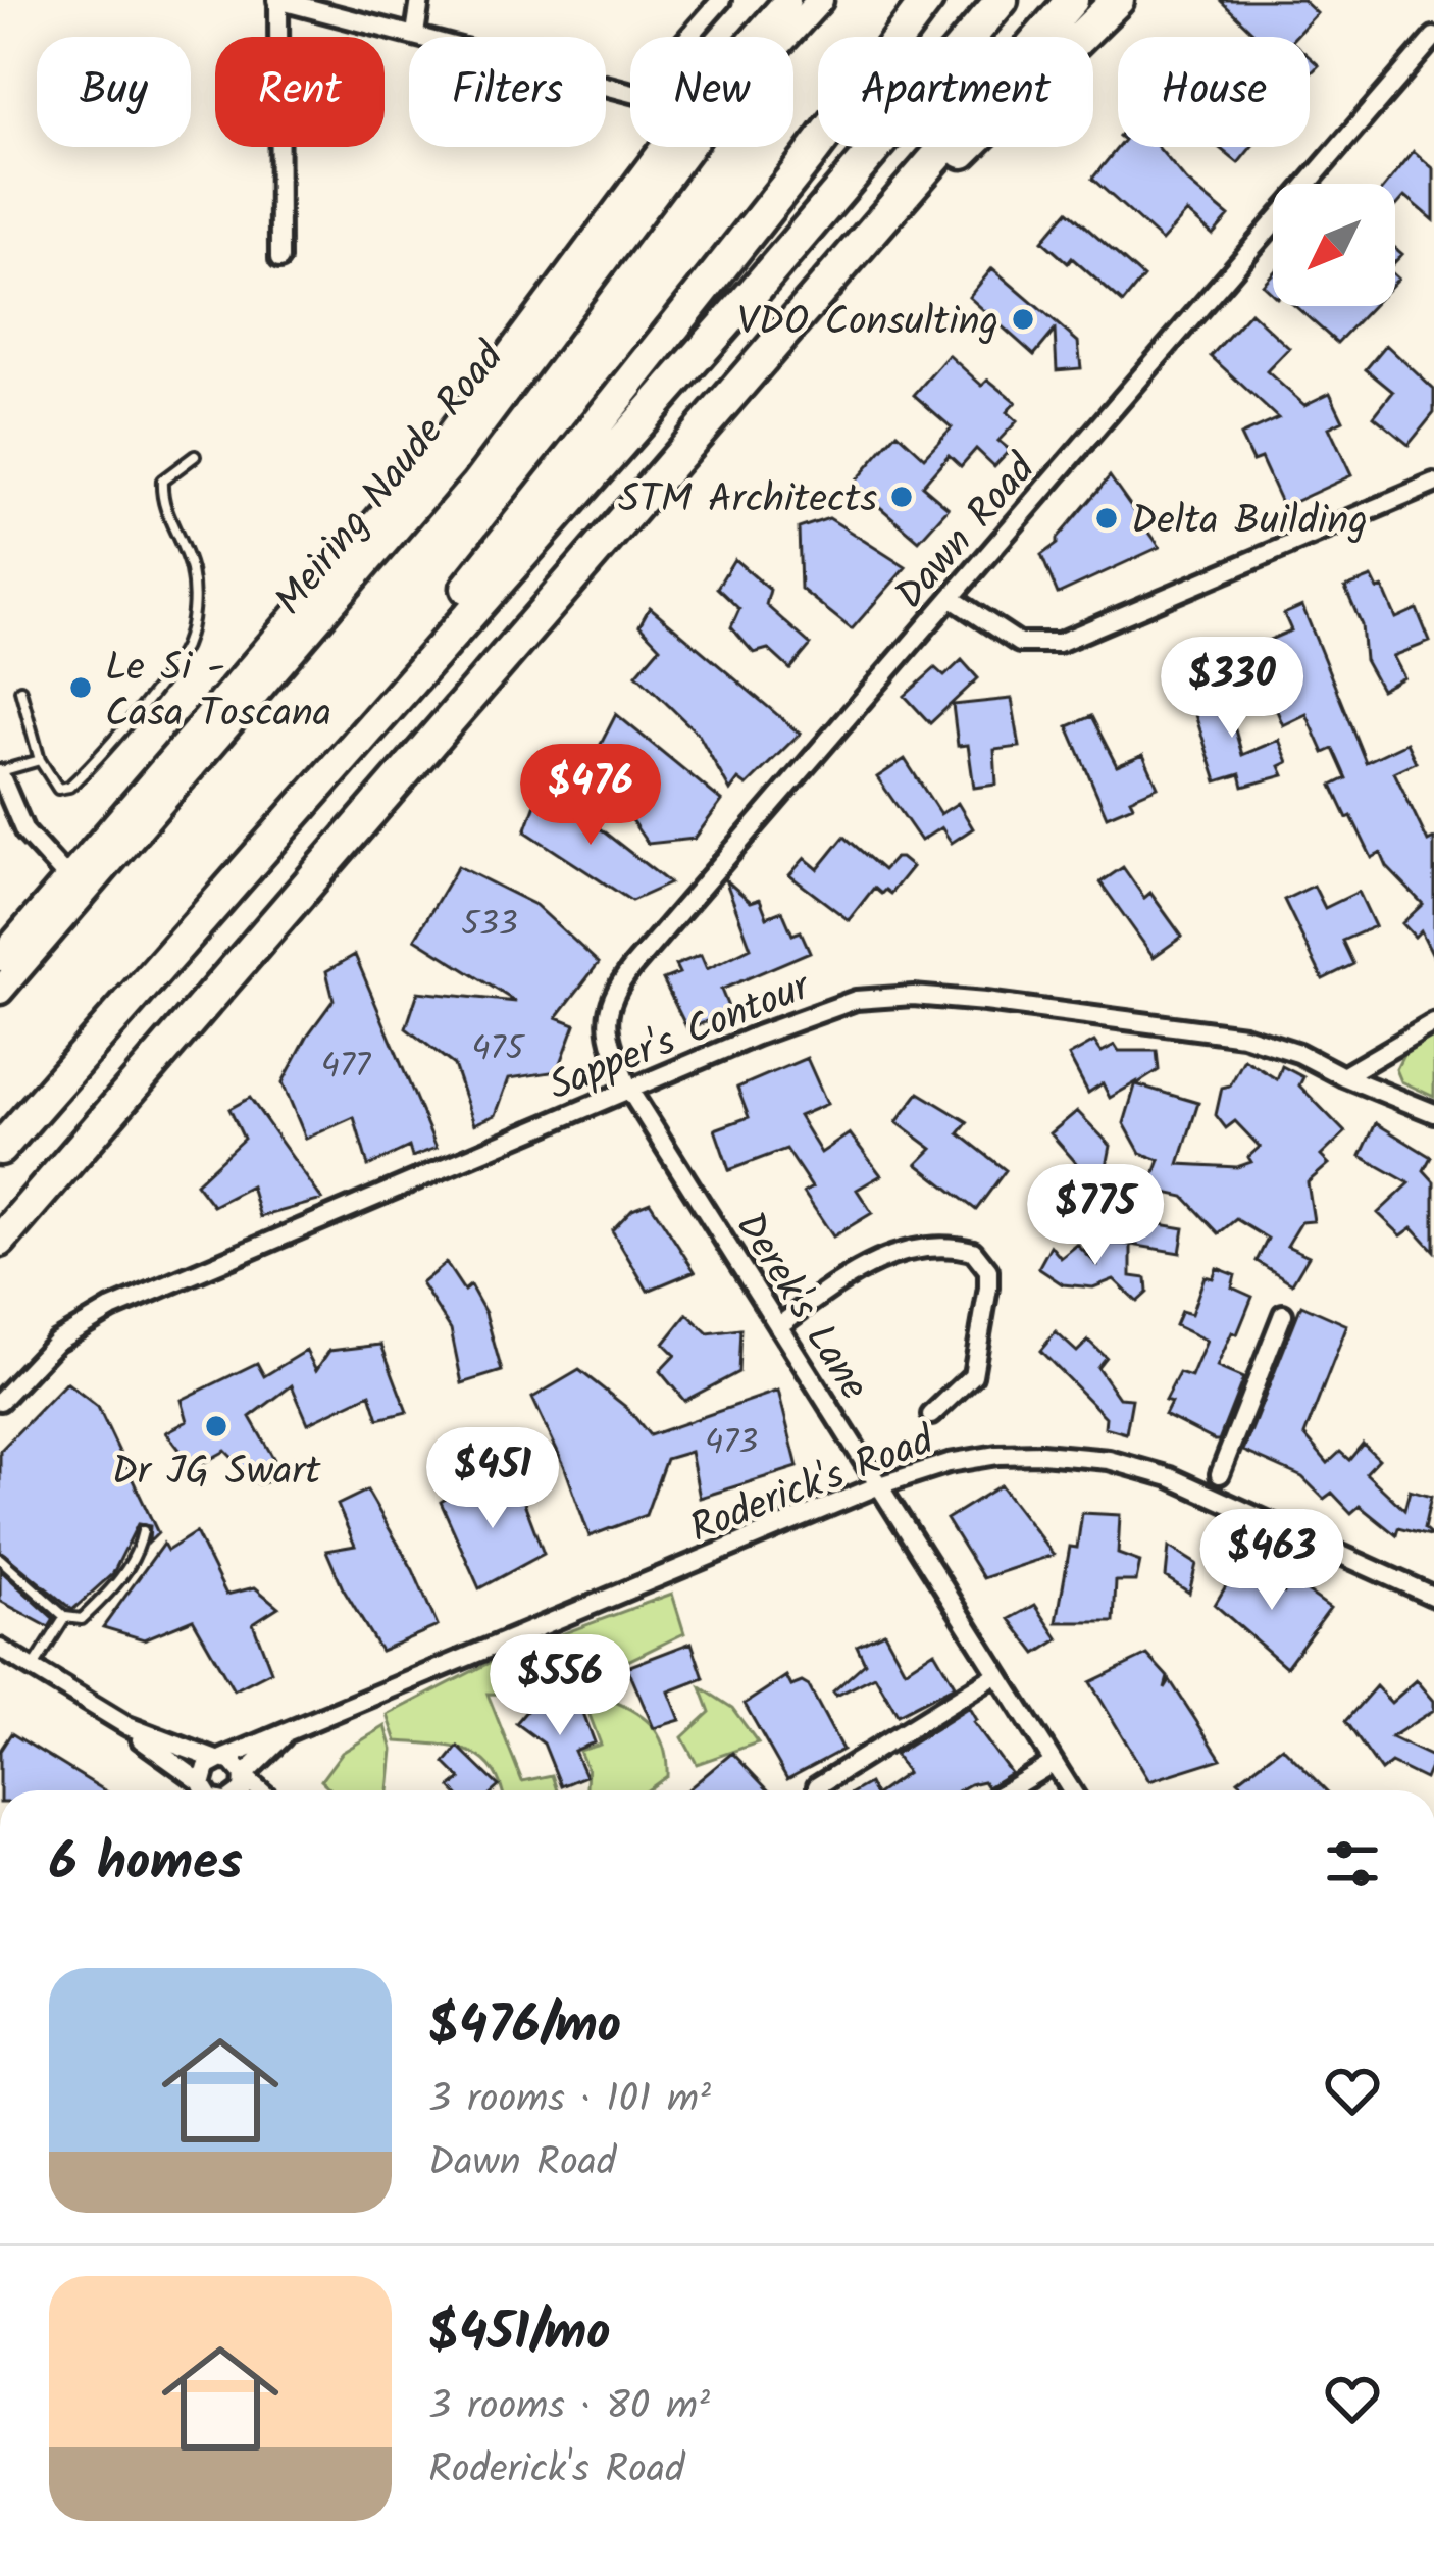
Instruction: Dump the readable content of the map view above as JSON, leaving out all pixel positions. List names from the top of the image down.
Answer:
{
  "streets": {
    "street": [
      "Meiring Naude Road",
      "Dawn Road",
      "Sapper's Contour",
      "Derek's Lane",
      "Roderick's Road"
    ]
  },
  "crossings": [
    ["Dawn Road", "Sapper's Contour"],
    ["Dawn Road", "Derek's Lane"],
    ["Sapper's Contour", "Derek's Lane"],
    ["Derek's Lane", "Roderick's Road"]
  ],
  "places": [
    "VDO Consulting",
    "STM Architects",
    "Delta Building",
    "Le Si - Casa Toscana",
    "Dr JG Swart"
  ],
  "house_numbers": [
    "533",
    "475",
    "477",
    "473"
  ],
  "north": "bottom left",
  "page": {
    "chip": [
      "Buy",
      "Rent",
      "Filters",
      "New",
      "Apartment",
      "House"
    ],
    "price": [
      "$330",
      "$476",
      "$775",
      "$451",
      "$463",
      "$556"
    ],
    "heading": "6 homes",
    "list": [
      {
        "name": "$476/mo",
        "note": "3 rooms · 101 m² · Dawn Road"
      },
      {
        "name": "$451/mo",
        "note": "3 rooms · 80 m² · Roderick's Road"
      }
    ]
  }
}
